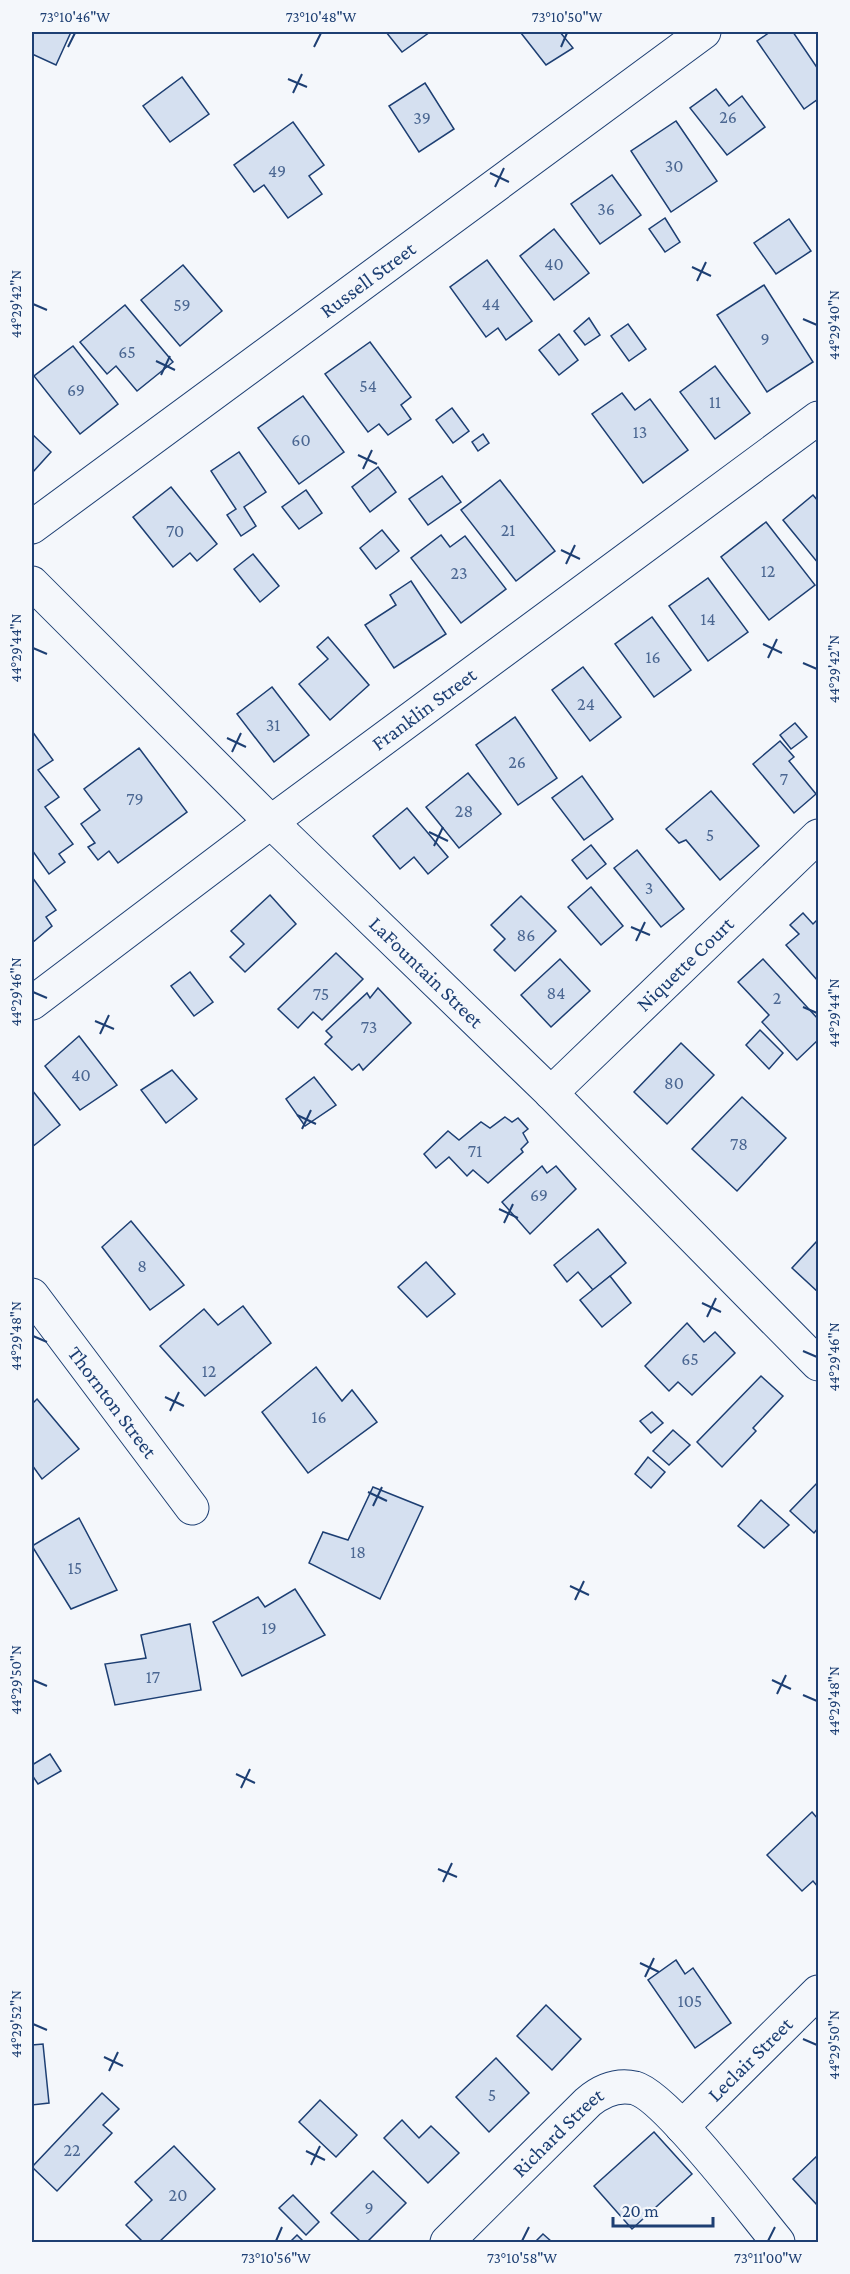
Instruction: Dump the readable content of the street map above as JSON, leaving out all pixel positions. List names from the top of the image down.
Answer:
{
  "streets": {
    "street": [
      "Russell Street",
      "Franklin Street",
      "Niquette Court",
      "LaFountain Street",
      "Thornton Street",
      "Leclair Street",
      "Richard Street"
    ]
  },
  "crossings": [
    ["Franklin Street", "LaFountain Street"],
    ["Niquette Court", "LaFountain Street"],
    ["Leclair Street", "Richard Street"]
  ],
  "house_numbers": [
    "26",
    "39",
    "30",
    "49",
    "36",
    "40",
    "44",
    "59",
    "9",
    "65",
    "54",
    "69",
    "11",
    "13",
    "60",
    "21",
    "70",
    "12",
    "23",
    "14",
    "16",
    "24",
    "31",
    "26",
    "7",
    "79",
    "28",
    "5",
    "3",
    "86",
    "84",
    "75",
    "2",
    "73",
    "40",
    "80",
    "78",
    "71",
    "69",
    "8",
    "65",
    "12",
    "16",
    "18",
    "15",
    "19",
    "17",
    "105",
    "5",
    "22",
    "20",
    "9"
  ],
  "scale_bar": "20 m",
  "coordinates": [
    "73°10'46\"W",
    "73°10'48\"W",
    "73°10'50\"W",
    "44°29'42\"N",
    "44°29'40\"N",
    "44°29'44\"N",
    "44°29'46\"N",
    "44°29'48\"N",
    "44°29'50\"N",
    "44°29'52\"N",
    "73°10'56\"W",
    "73°10'58\"W",
    "73°11'00\"W"
  ]
}
